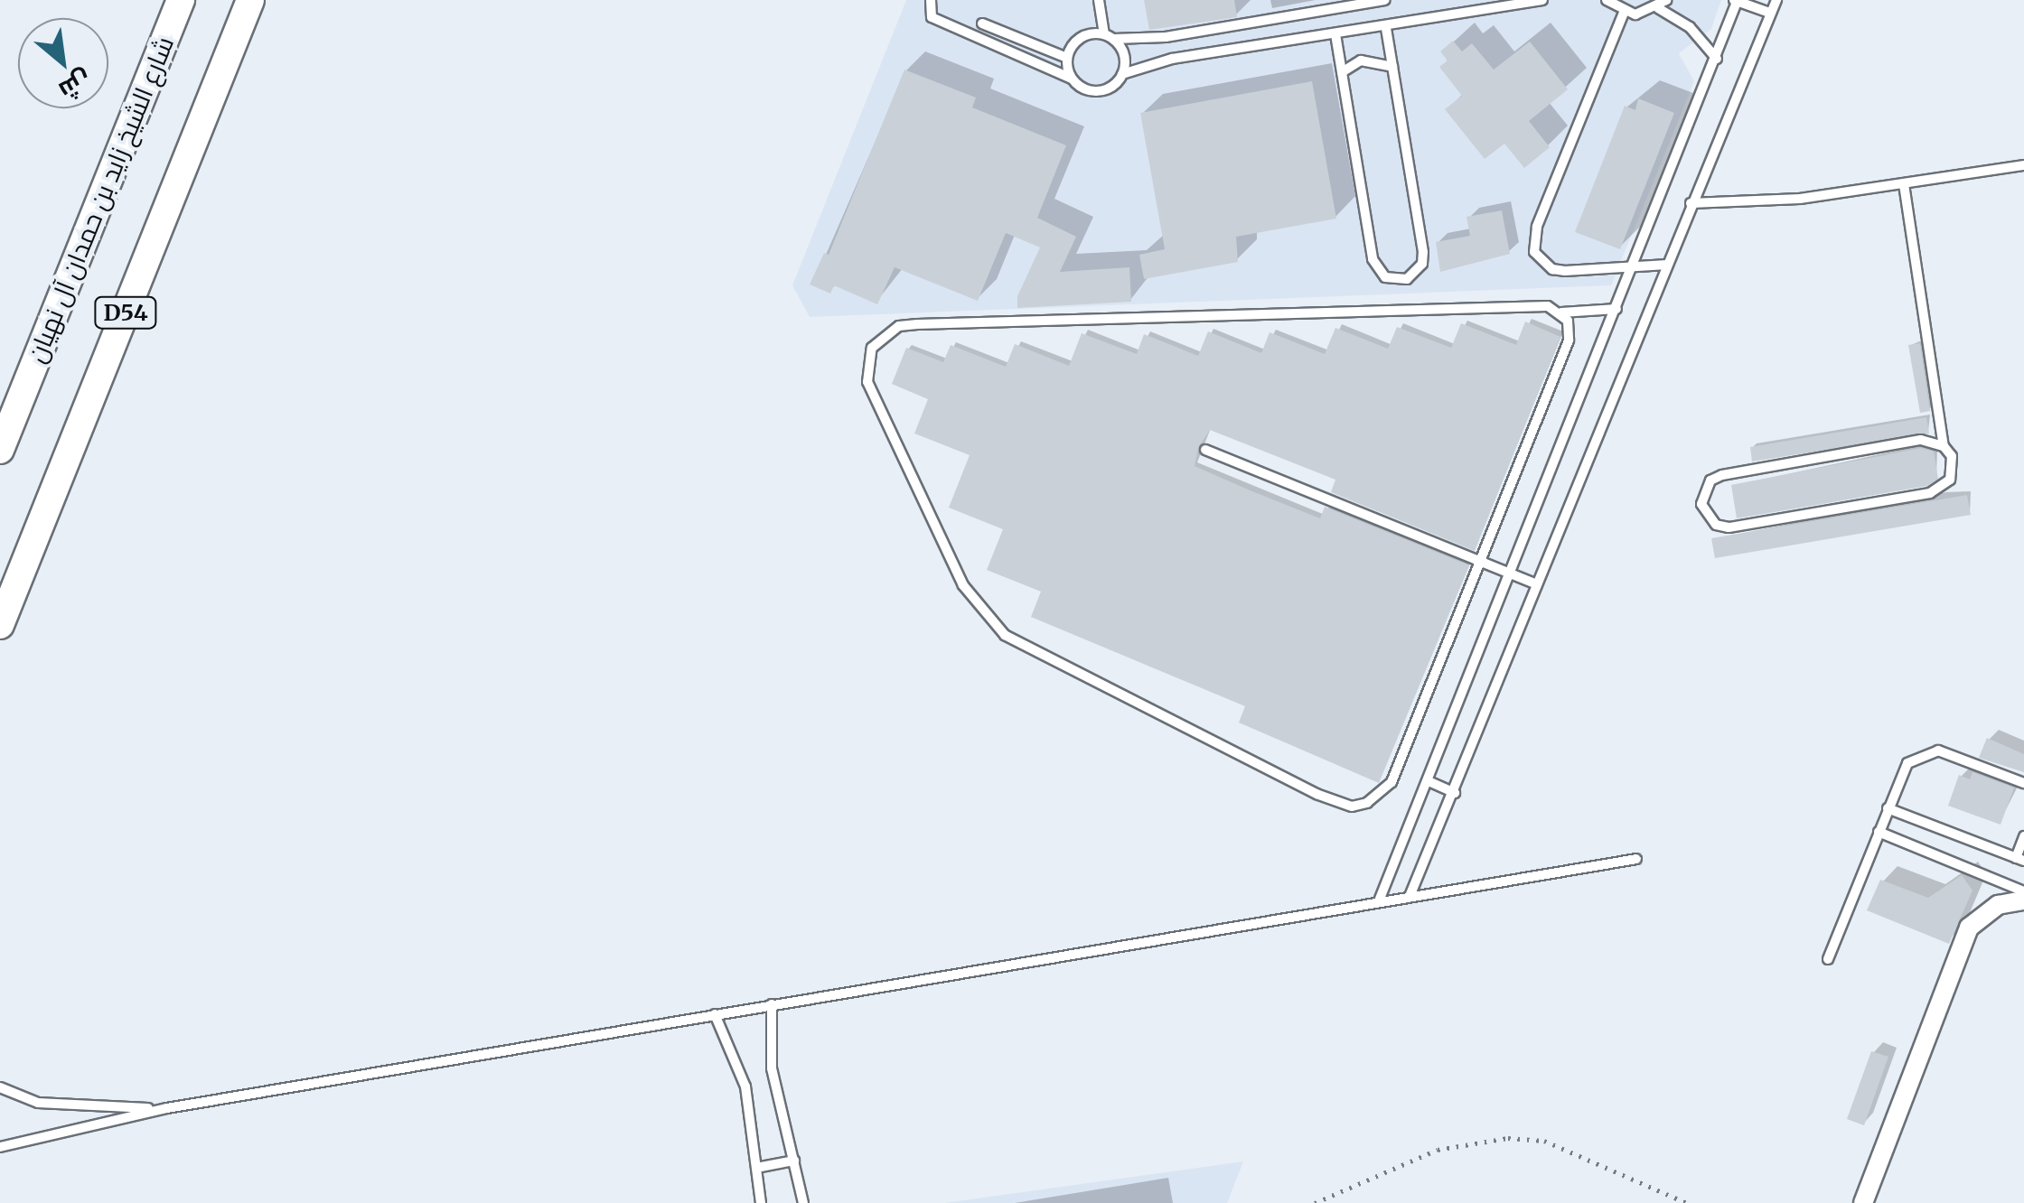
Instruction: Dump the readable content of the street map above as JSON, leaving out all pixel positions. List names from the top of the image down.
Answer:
{
  "streets": {
    "main road": ["شارع الشيخ زايد بن حمدان آل نهيان", "D54"]
  },
  "north": "bottom right"
}
